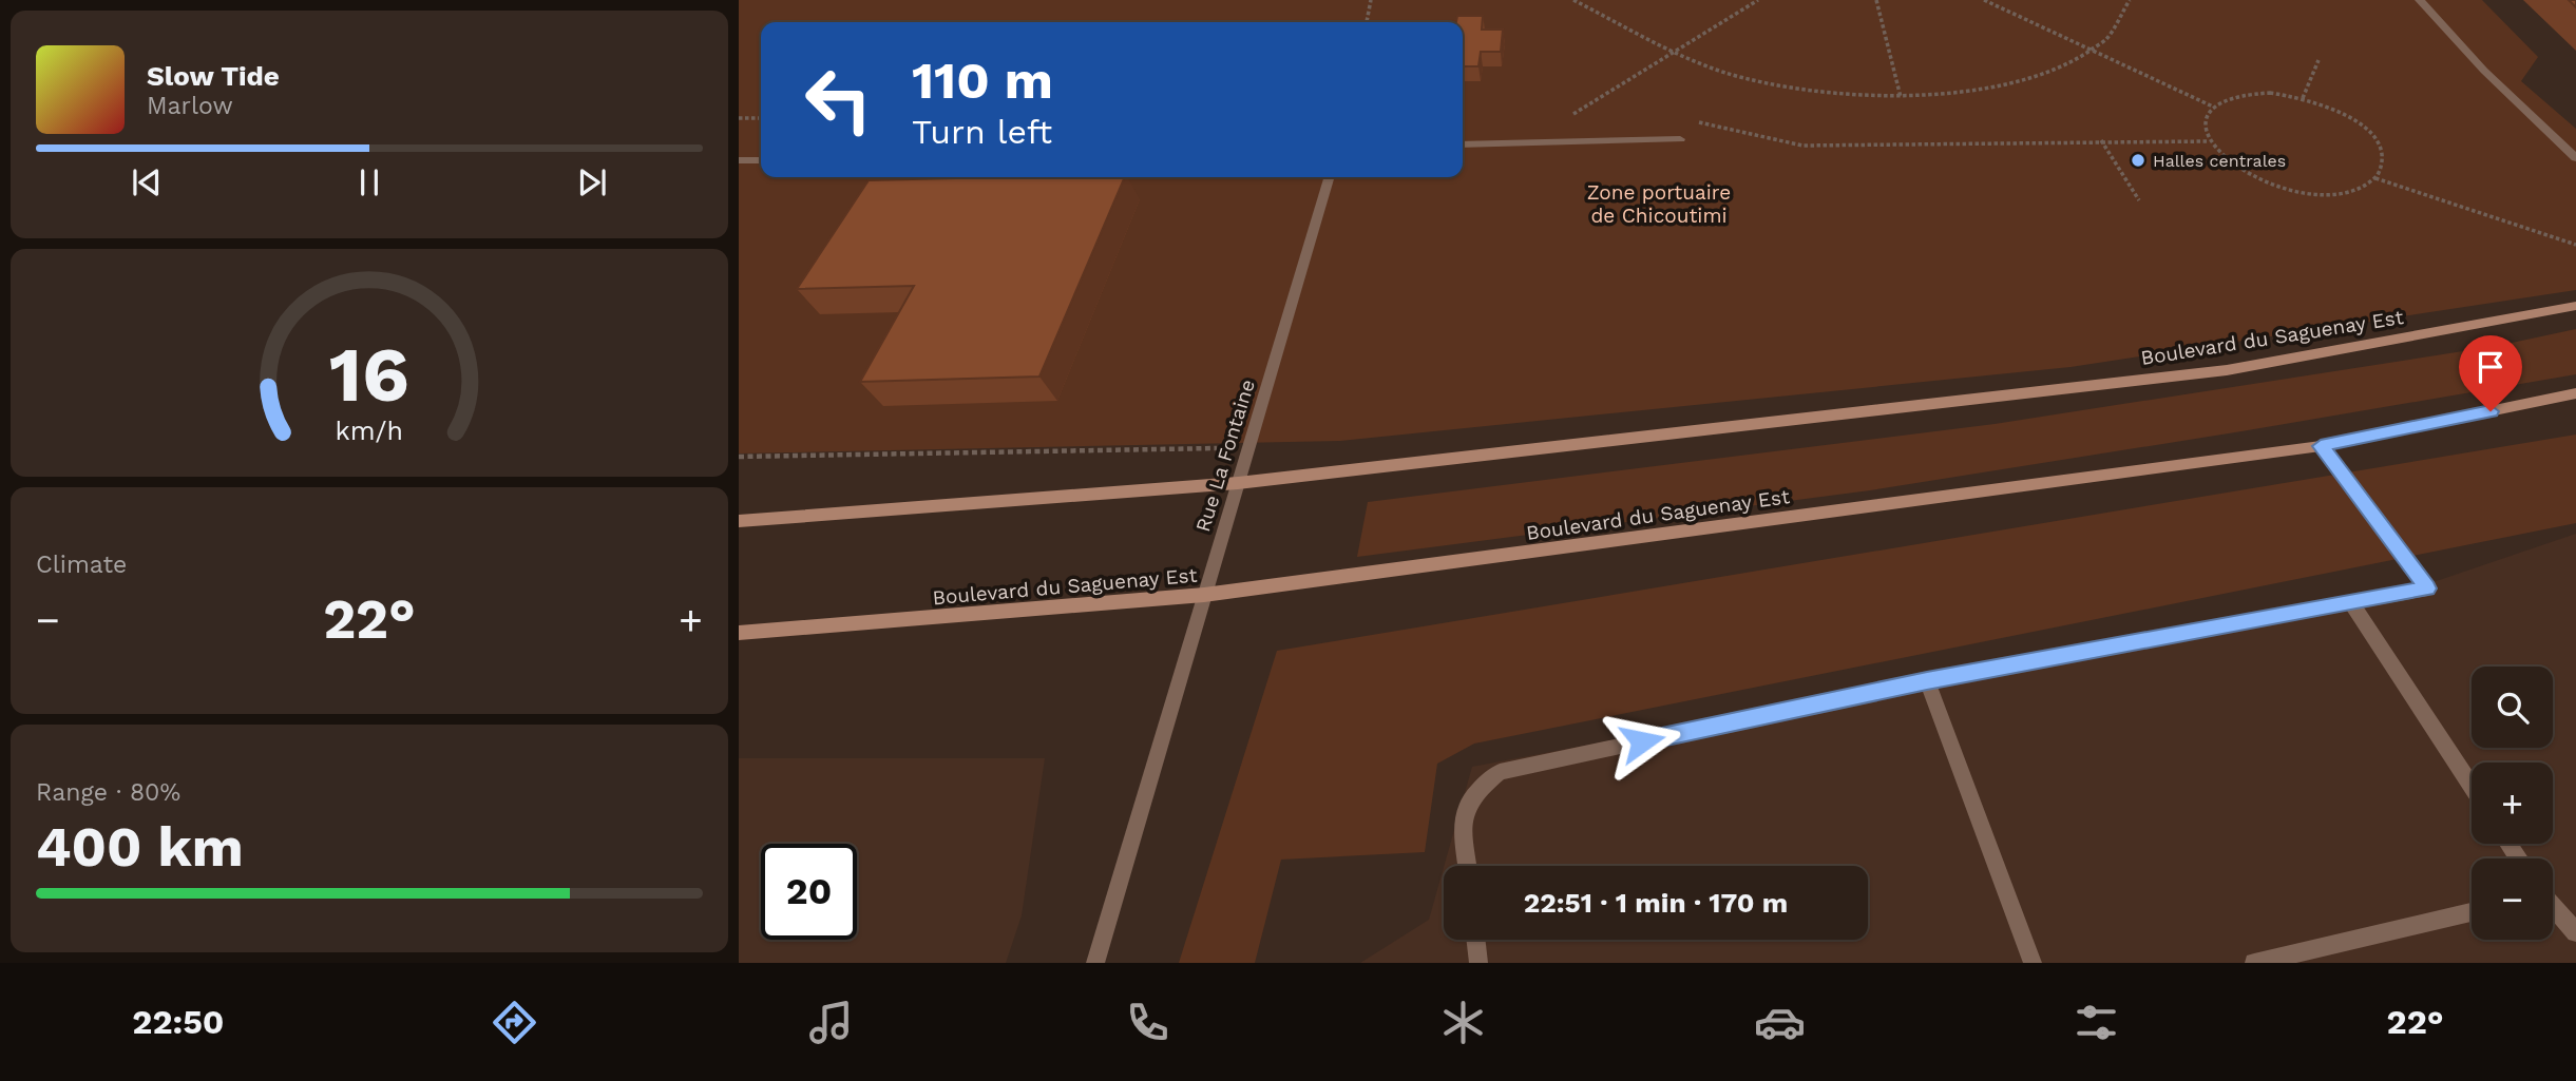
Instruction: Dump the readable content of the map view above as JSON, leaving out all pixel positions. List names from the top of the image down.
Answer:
{
  "streets": {
    "main road": ["Boulevard du Saguenay Est"],
    "street": ["Rue La Fontaine"]
  },
  "crossings": [
    ["Boulevard du Saguenay Est", "Rue La Fontaine"]
  ],
  "parks": ["Zone portuaire de Chicoutimi"],
  "places": ["Halles centrales"],
  "page": {
    "turn": ["110 m", "Turn left"],
    "song": ["Slow Tide", "Marlow"],
    "tile": [
      "Climate",
      ["Range · 80%", "400 km"]
    ],
    "heat": ["−", "22°", "+"],
    "map_buttons": ["+", "−"],
    "limit": "20",
    "trip": "22:51 · 1 min · 170 m",
    "tabs": ["22:50", "22°"],
    "gauge": ["16", "km/h"]
  }
}
